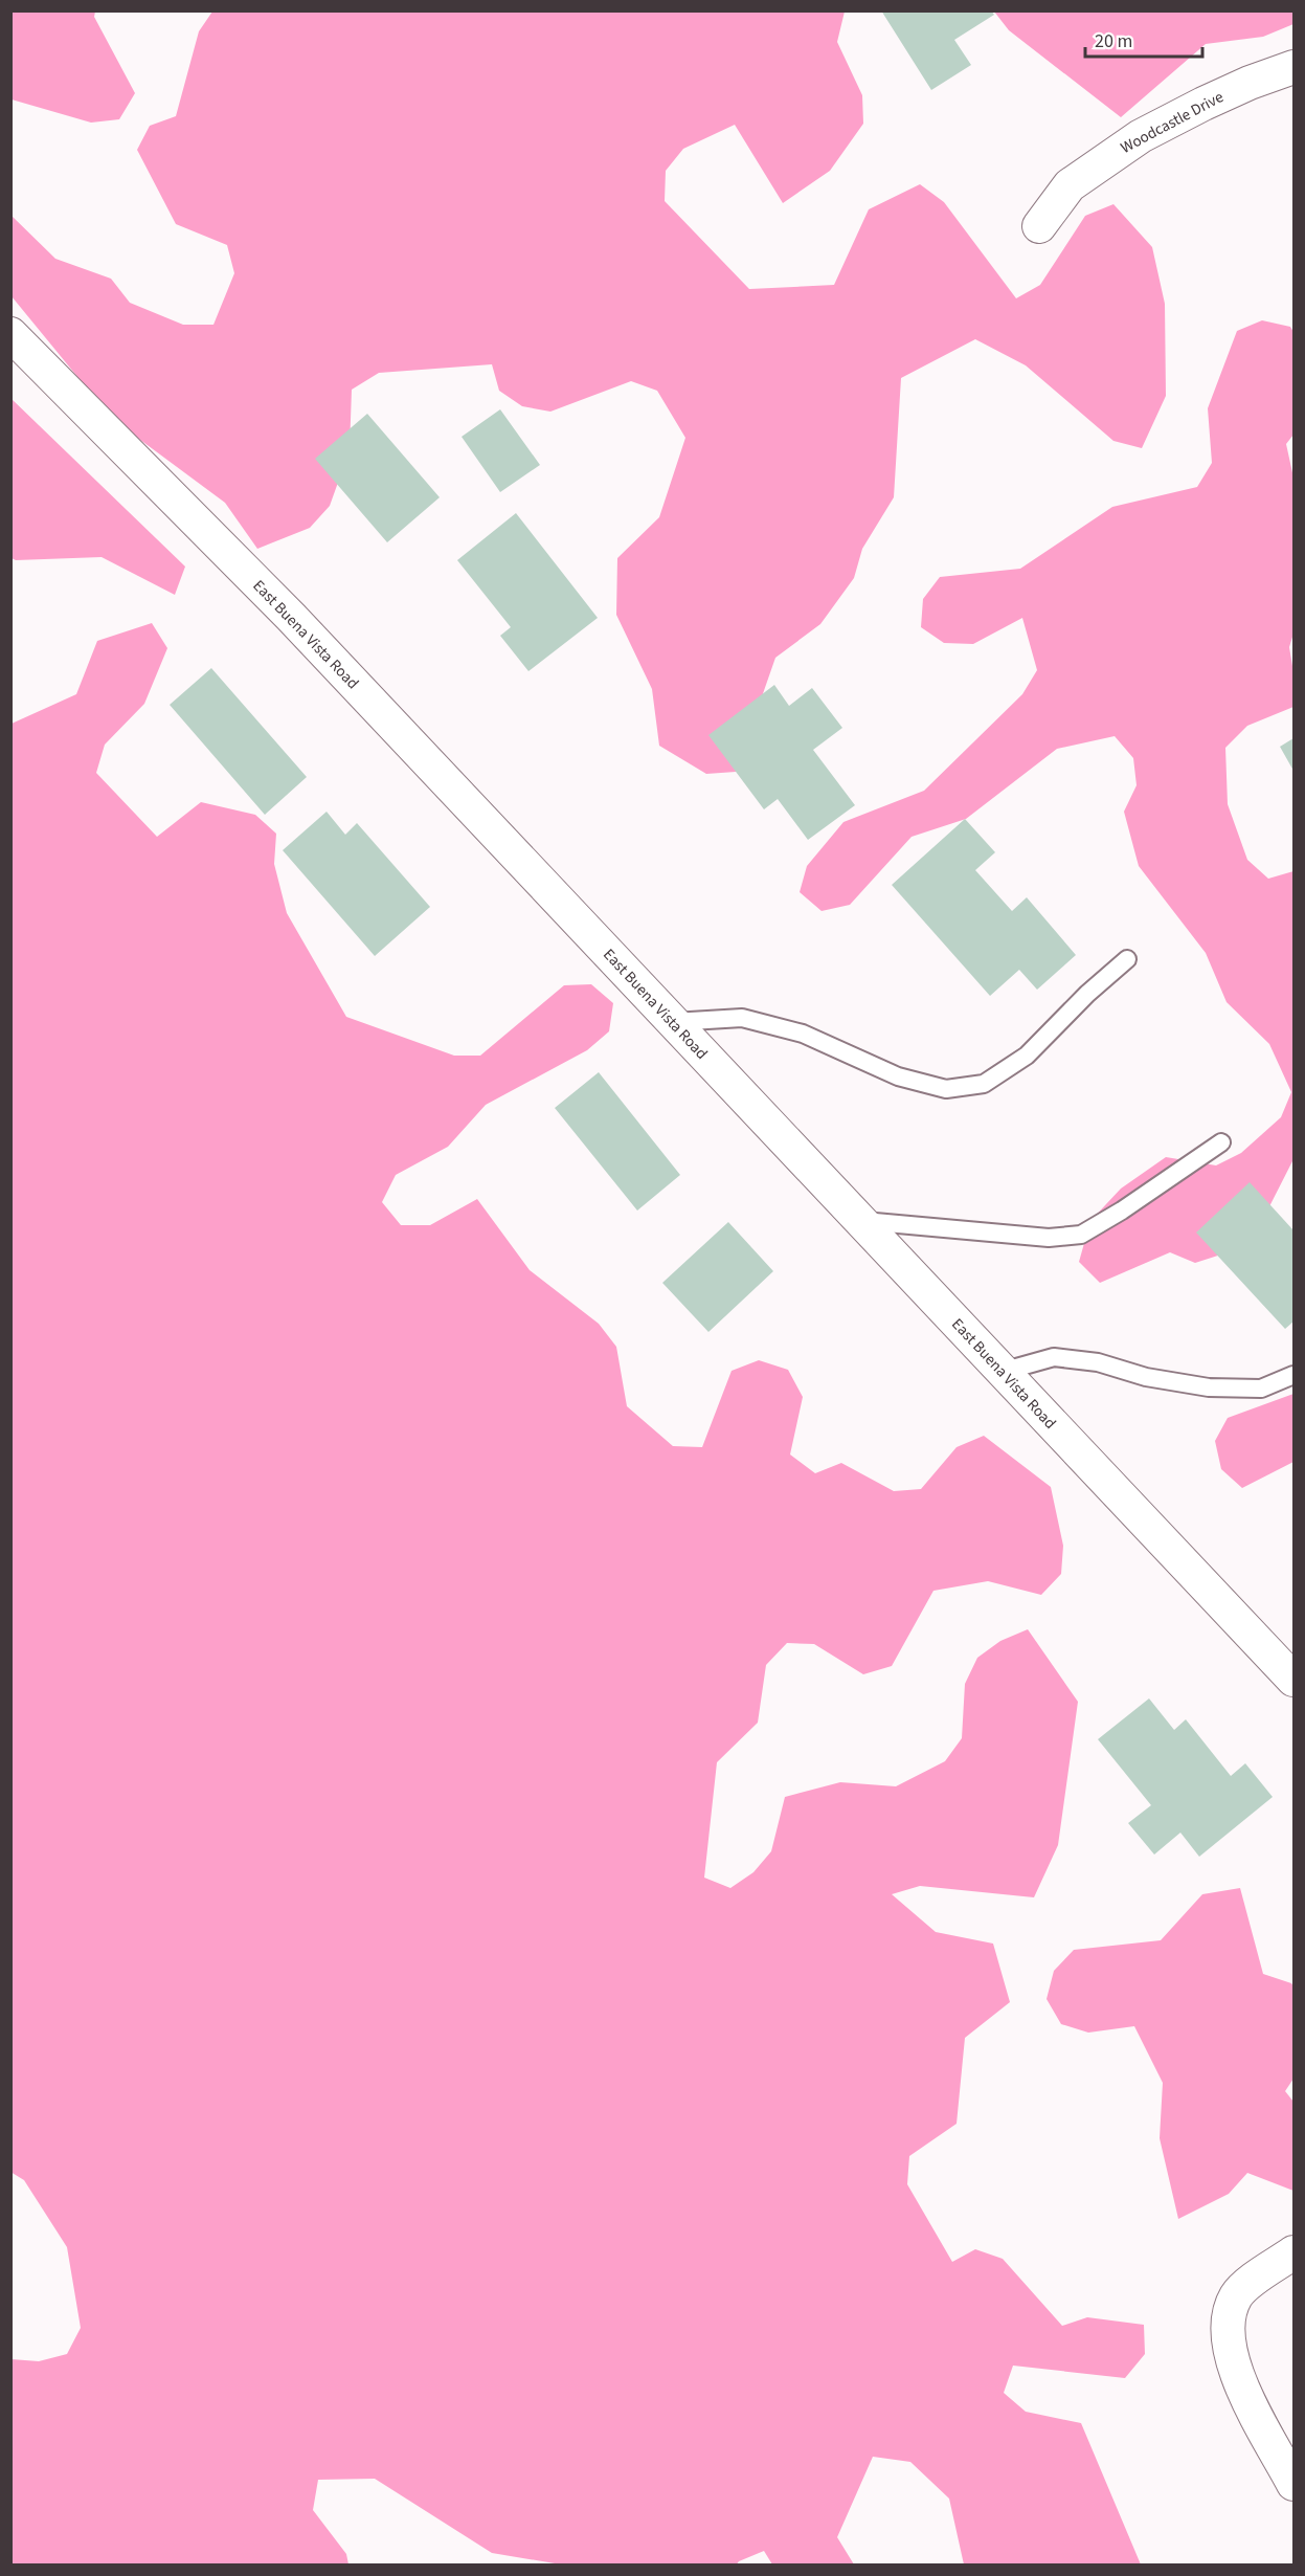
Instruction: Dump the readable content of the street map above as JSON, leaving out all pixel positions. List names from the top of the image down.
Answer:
{
  "streets": {
    "street": ["Woodcastle Drive", "East Buena Vista Road"]
  },
  "scale_bar": "20 m"
}
